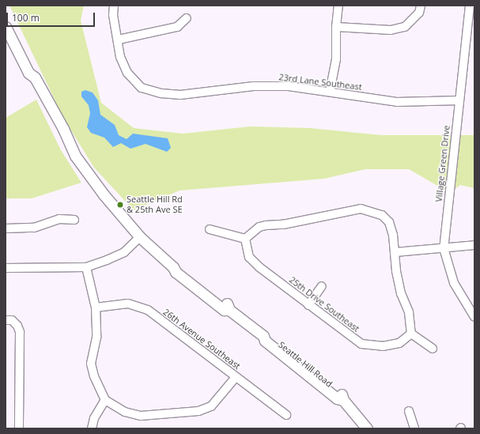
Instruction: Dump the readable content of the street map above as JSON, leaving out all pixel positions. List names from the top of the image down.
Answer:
{
  "streets": {
    "main road": ["Seattle Hill Road"],
    "street": [
      "23rd Lane Southeast",
      "Village Green Drive",
      "25th Drive Southeast",
      "26th Avenue Southeast"
    ]
  },
  "crossings": [
    ["23rd Lane Southeast", "Village Green Drive"]
  ],
  "places": ["Seattle Hill Rd & 25th Ave SE"],
  "scale_bar": "100 m"
}
